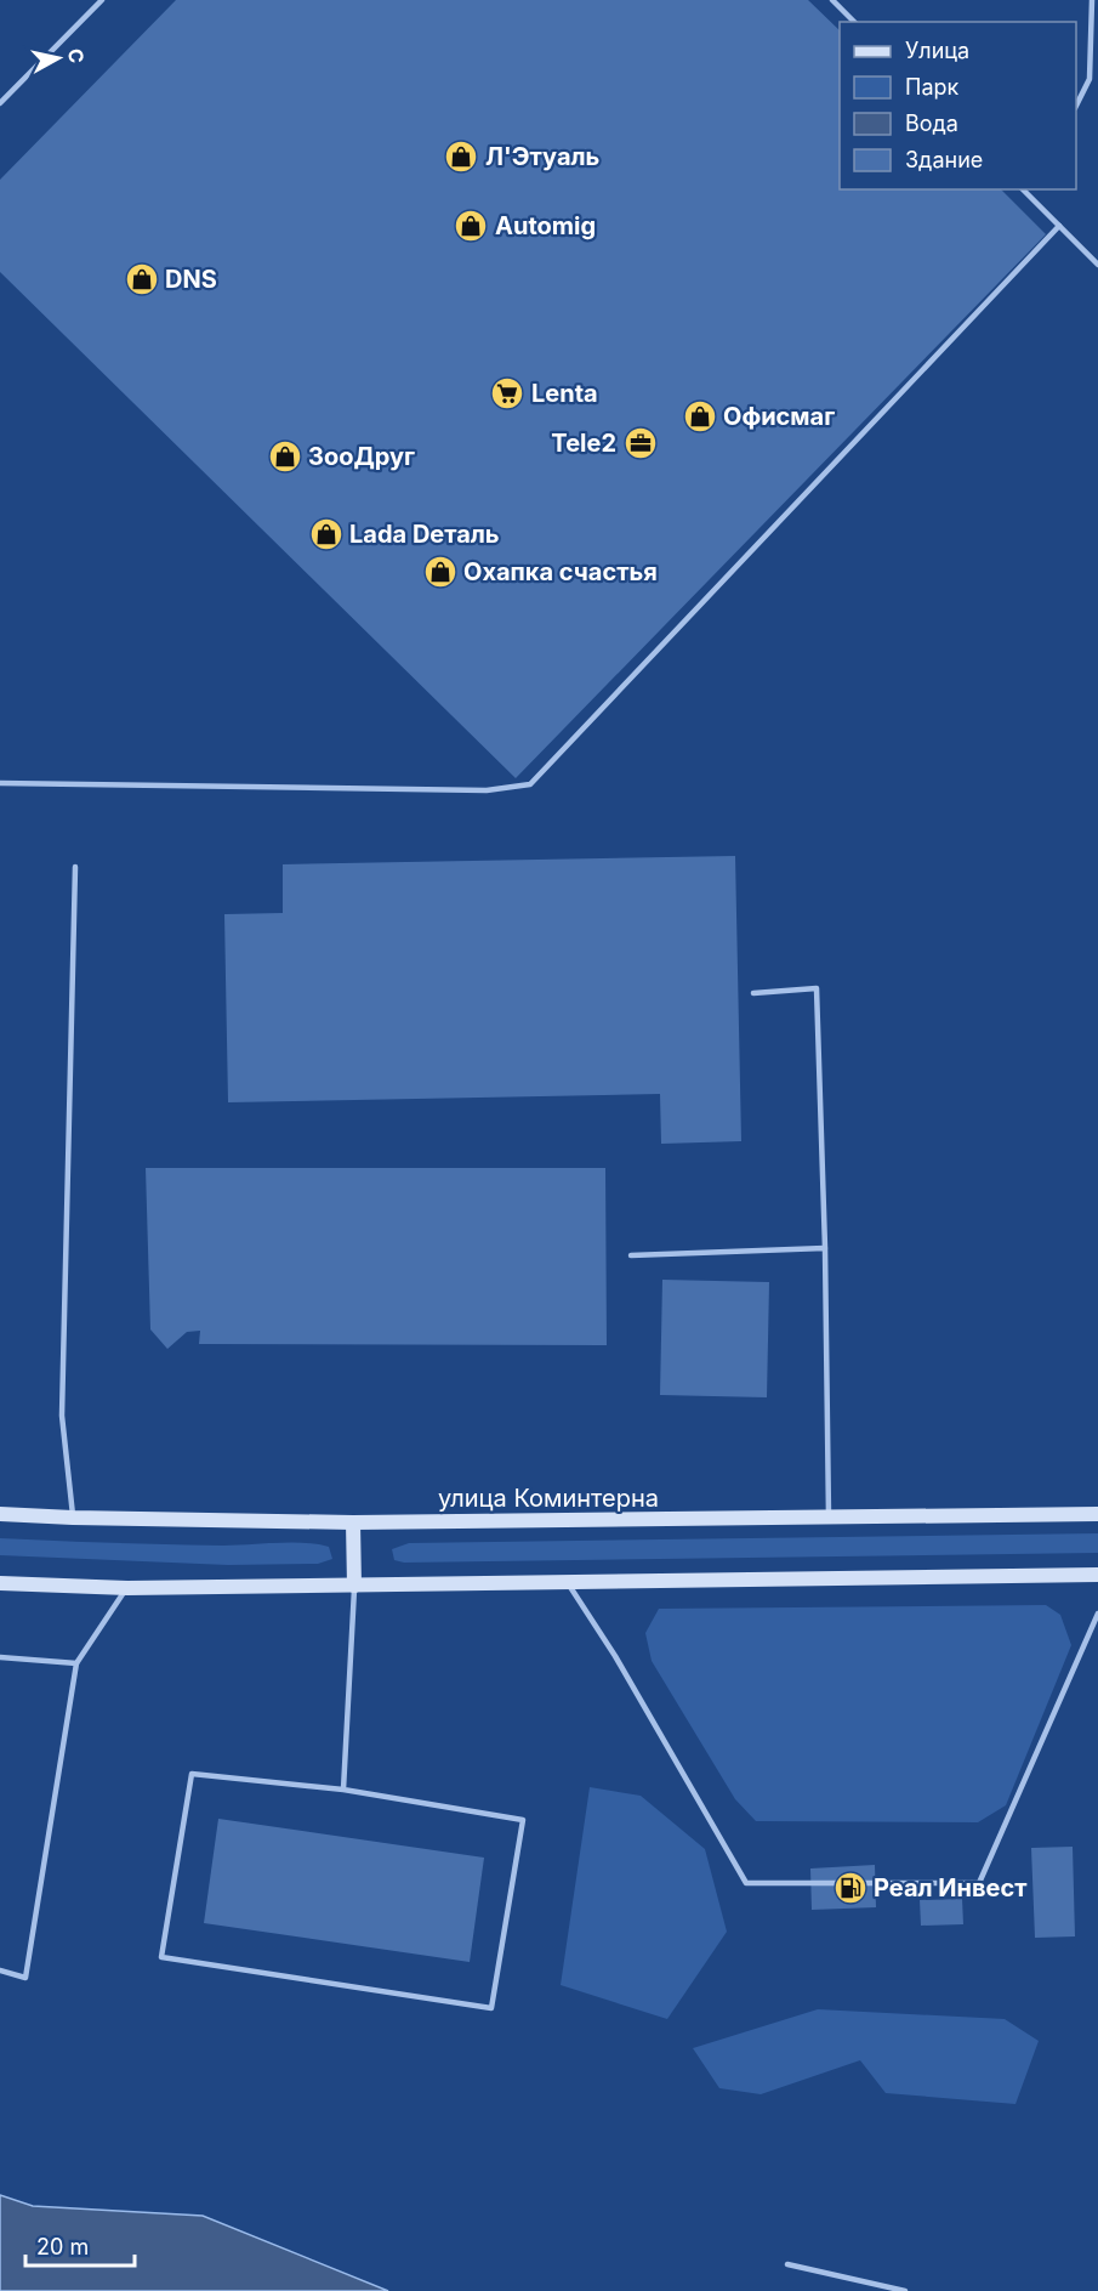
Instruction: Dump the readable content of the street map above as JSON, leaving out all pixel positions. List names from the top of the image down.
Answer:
{
  "streets": {
    "main road": ["улица Коминтерна"]
  },
  "places": {
    "shop": [
      "Л'Этуаль",
      "Automig",
      "DNS",
      "Офисмаг",
      "ЗооДруг",
      "Lada Dеталь",
      "Охапка счастья"
    ],
    "supermarket": ["Lenta"],
    "office": ["Tele2"],
    "fuel station": ["Реал Инвест"]
  },
  "legend": [
    "Улица",
    "Парк",
    "Вода",
    "Здание"
  ],
  "scale_bar": "20 m",
  "north": "right"
}
